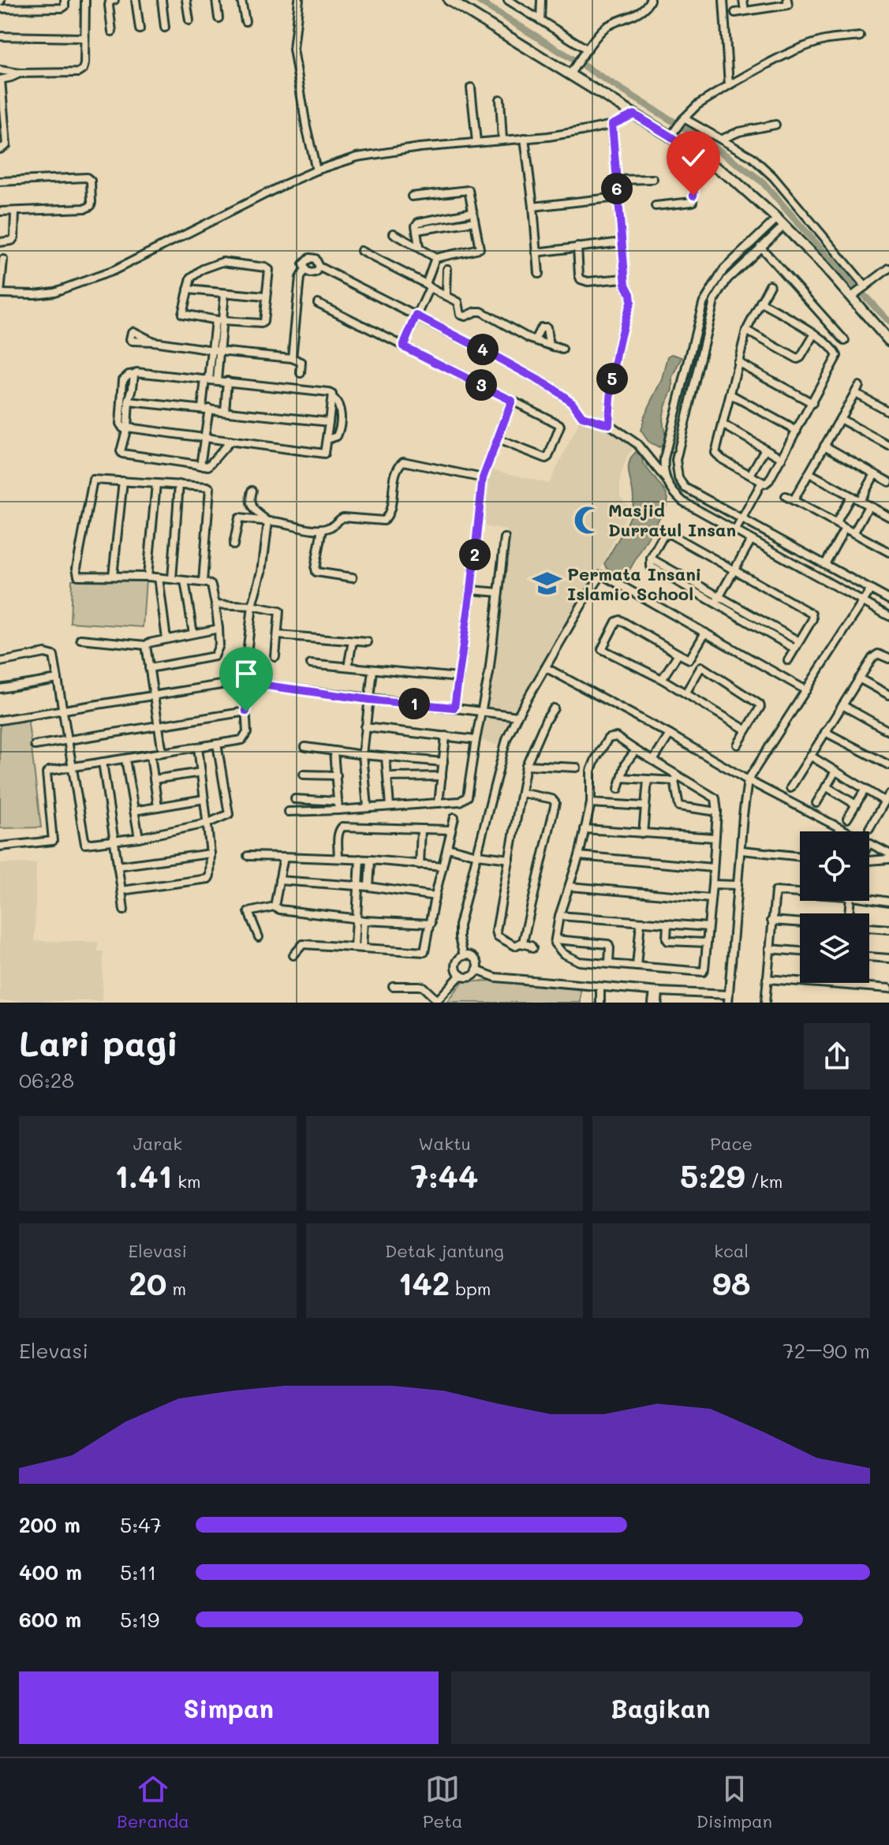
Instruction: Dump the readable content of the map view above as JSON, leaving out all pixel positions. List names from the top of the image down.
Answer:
{
  "places": {
    "mosque": ["Masjid Durratul Insan"],
    "school or university": ["Permata Insani Islamic School"]
  },
  "page": {
    "pins": [
      "6",
      "4",
      "5",
      "3",
      "2",
      "1"
    ],
    "heading": ["Lari pagi", "06:28"],
    "stats": [
      ["Jarak", "1.41 km"],
      ["Waktu", "7:44"],
      ["Pace", "5:29 /km"],
      ["Elevasi", "20 m"],
      ["Detak jantung", "142 bpm"],
      ["kcal", "98"]
    ],
    "chart": ["Elevasi", "72–90 m"],
    "list": [
      {
        "name": "200 m",
        "note": "5:47"
      },
      {
        "name": "400 m",
        "note": "5:11"
      },
      {
        "name": "600 m",
        "note": "5:19"
      }
    ],
    "buttons": ["Simpan", "Bagikan"],
    "tabs": ["Beranda", "Peta", "Disimpan"]
  }
}
